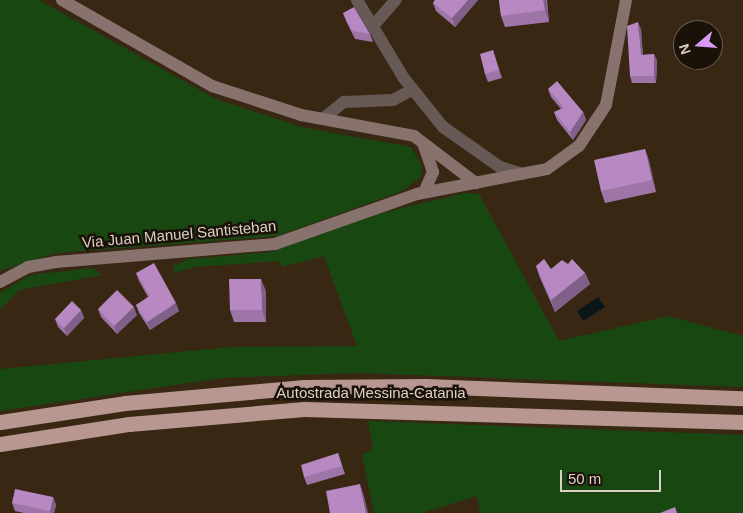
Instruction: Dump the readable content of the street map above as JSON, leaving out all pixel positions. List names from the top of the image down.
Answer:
{
  "streets": {
    "highway": ["Autostrada Messina-Catania"],
    "street": ["Via Juan Manuel Santisteban"]
  },
  "scale_bar": "50 m",
  "north": "left"
}
